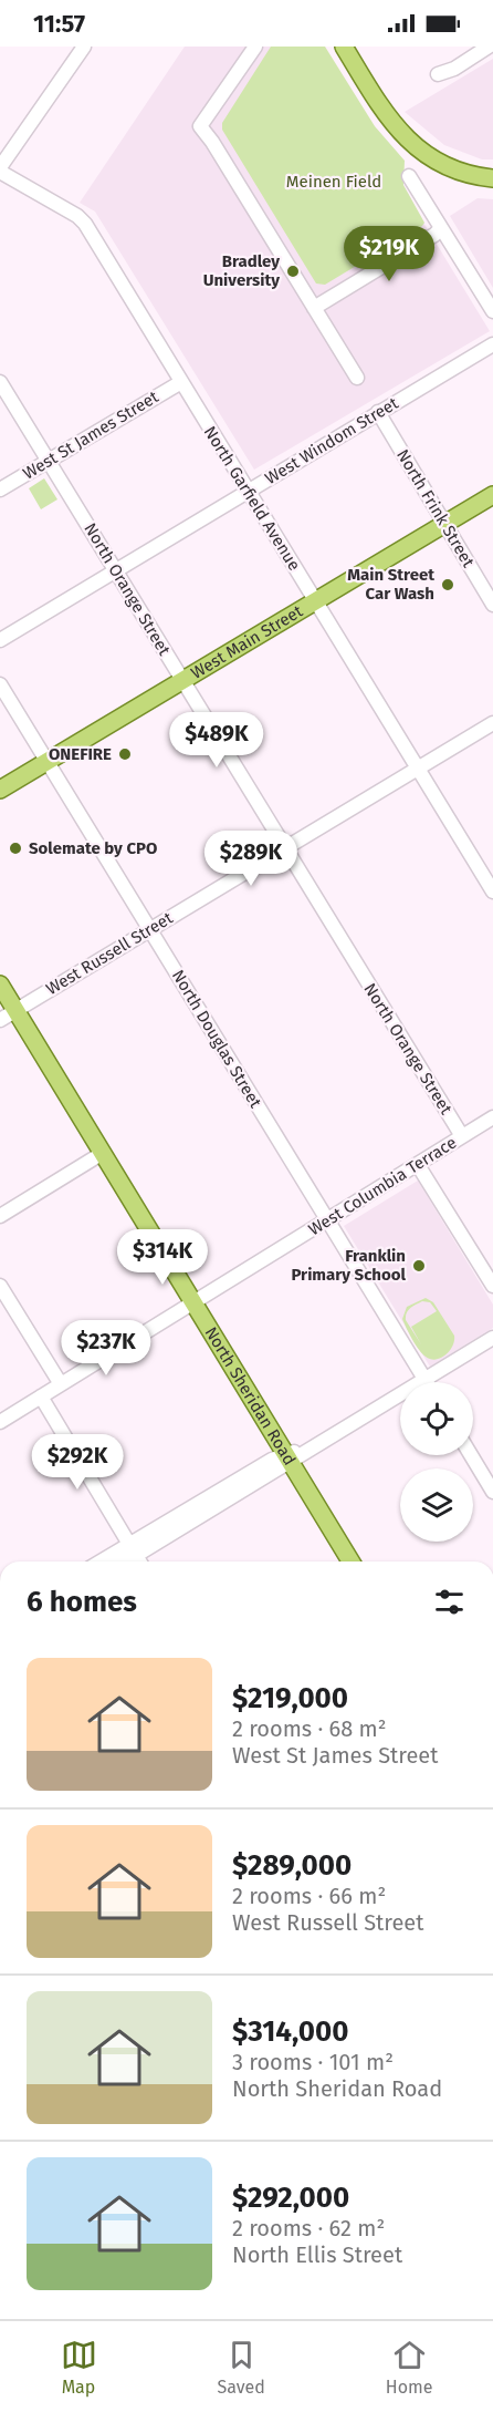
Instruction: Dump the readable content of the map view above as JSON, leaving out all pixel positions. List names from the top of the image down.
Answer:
{
  "streets": {
    "main road": ["West Main Street", "North Sheridan Road"],
    "street": [
      "West St James Street",
      "West Windom Street",
      "North Garfield Avenue",
      "North Frink Street",
      "North Orange Street",
      "West Russell Street",
      "North Douglas Street",
      "West Columbia Terrace"
    ]
  },
  "crossings": [
    ["West St James Street", "North Garfield Avenue"],
    ["West St James Street", "North Orange Street"],
    ["West Windom Street", "North Garfield Avenue"],
    ["West Windom Street", "North Frink Street"],
    ["West Windom Street", "North Orange Street"],
    ["North Garfield Avenue", "West Main Street"],
    ["North Garfield Avenue", "West Russell Street"],
    ["North Frink Street", "West Main Street"],
    ["North Orange Street", "West Main Street"],
    ["North Orange Street", "West Russell Street"],
    ["North Orange Street", "West Columbia Terrace"],
    ["West Main Street", "North Douglas Street"],
    ["West Russell Street", "North Douglas Street"],
    ["West Russell Street", "North Sheridan Road"],
    ["North Douglas Street", "West Columbia Terrace"],
    ["West Columbia Terrace", "North Sheridan Road"]
  ],
  "parks": ["Meinen Field"],
  "places": [
    "Bradley University",
    "Main Street Car Wash",
    "ONEFIRE",
    "Solemate by CPO",
    "Franklin Primary School"
  ],
  "page": {
    "status": "11:57",
    "price": [
      "$219K",
      "$489K",
      "$289K",
      "$314K",
      "$237K",
      "$292K"
    ],
    "heading": "6 homes",
    "list": [
      {
        "name": "$219,000",
        "note": "2 rooms · 68 m² · West St James Street"
      },
      {
        "name": "$289,000",
        "note": "2 rooms · 66 m² · West Russell Street"
      },
      {
        "name": "$314,000",
        "note": "3 rooms · 101 m² · North Sheridan Road"
      },
      {
        "name": "$292,000",
        "note": "2 rooms · 62 m² · North Ellis Street"
      }
    ],
    "tabs": ["Map", "Saved", "Home"]
  }
}
